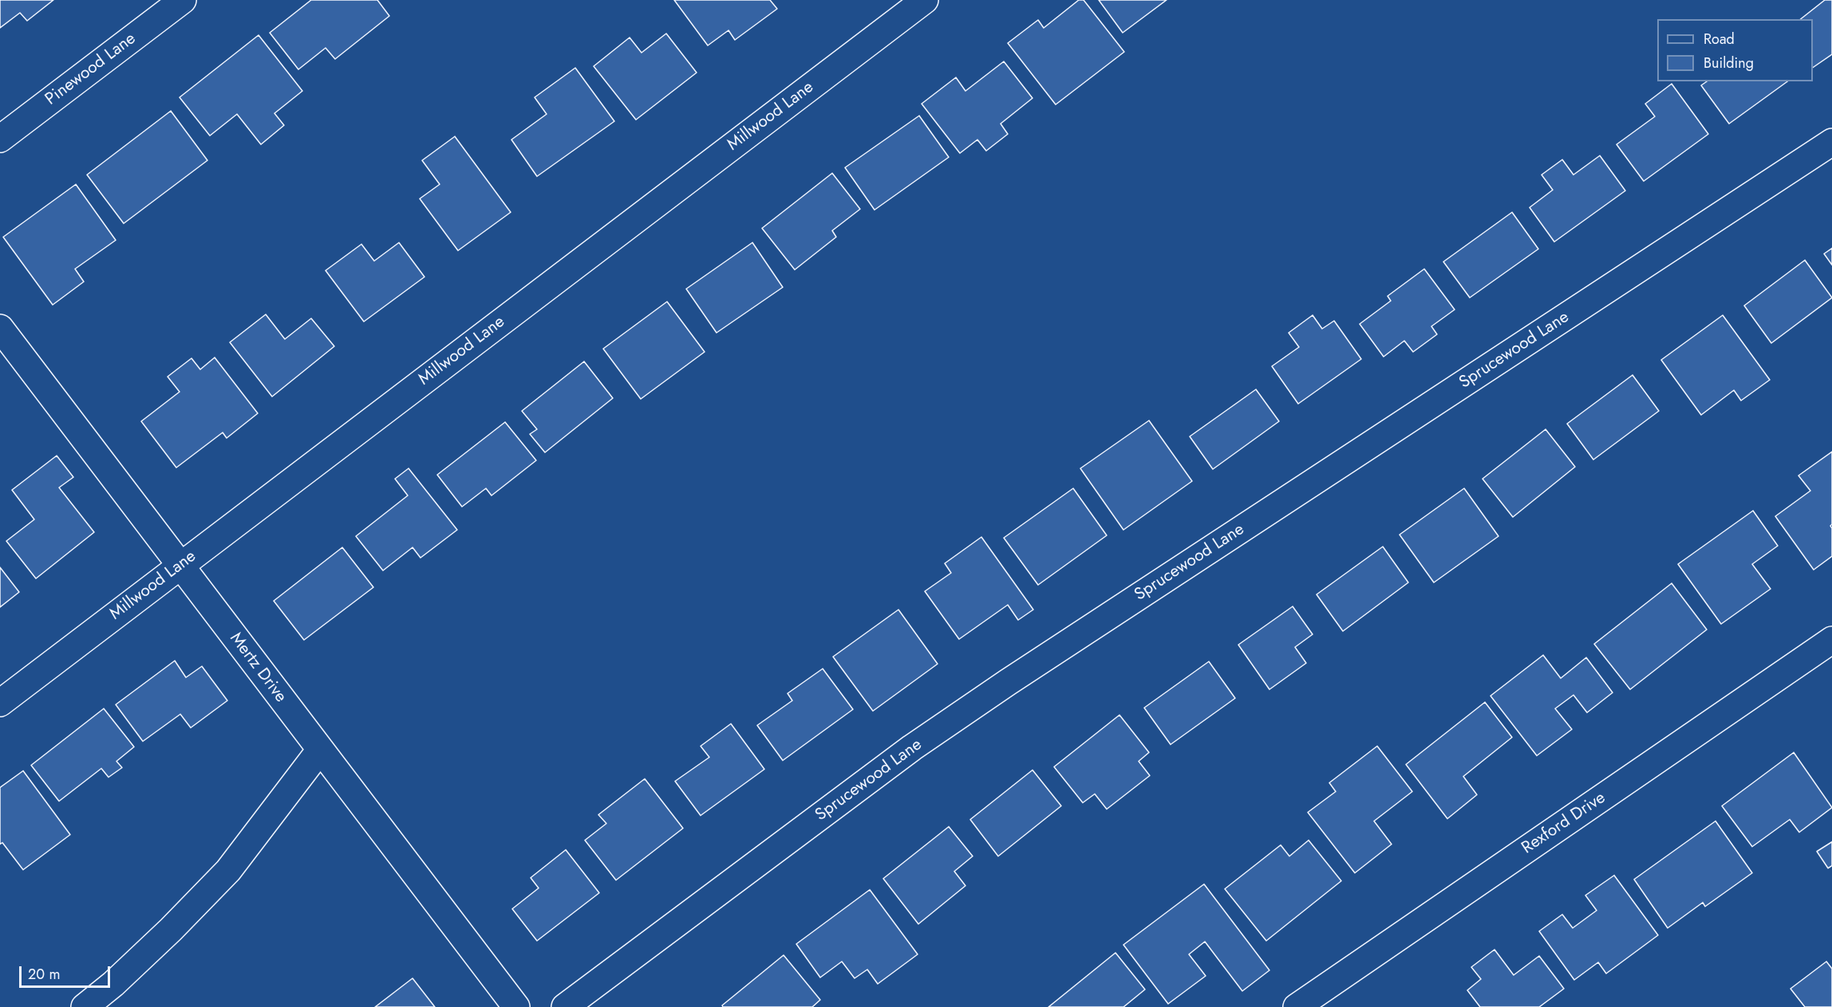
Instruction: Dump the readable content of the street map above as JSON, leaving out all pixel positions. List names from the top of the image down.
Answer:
{
  "streets": {
    "street": [
      "Pinewood Lane",
      "Millwood Lane",
      "Sprucewood Lane",
      "Mertz Drive",
      "Rexford Drive"
    ]
  },
  "crossings": [
    ["Millwood Lane", "Mertz Drive"]
  ],
  "legend": ["Road", "Building"],
  "scale_bar": "20 m"
}
